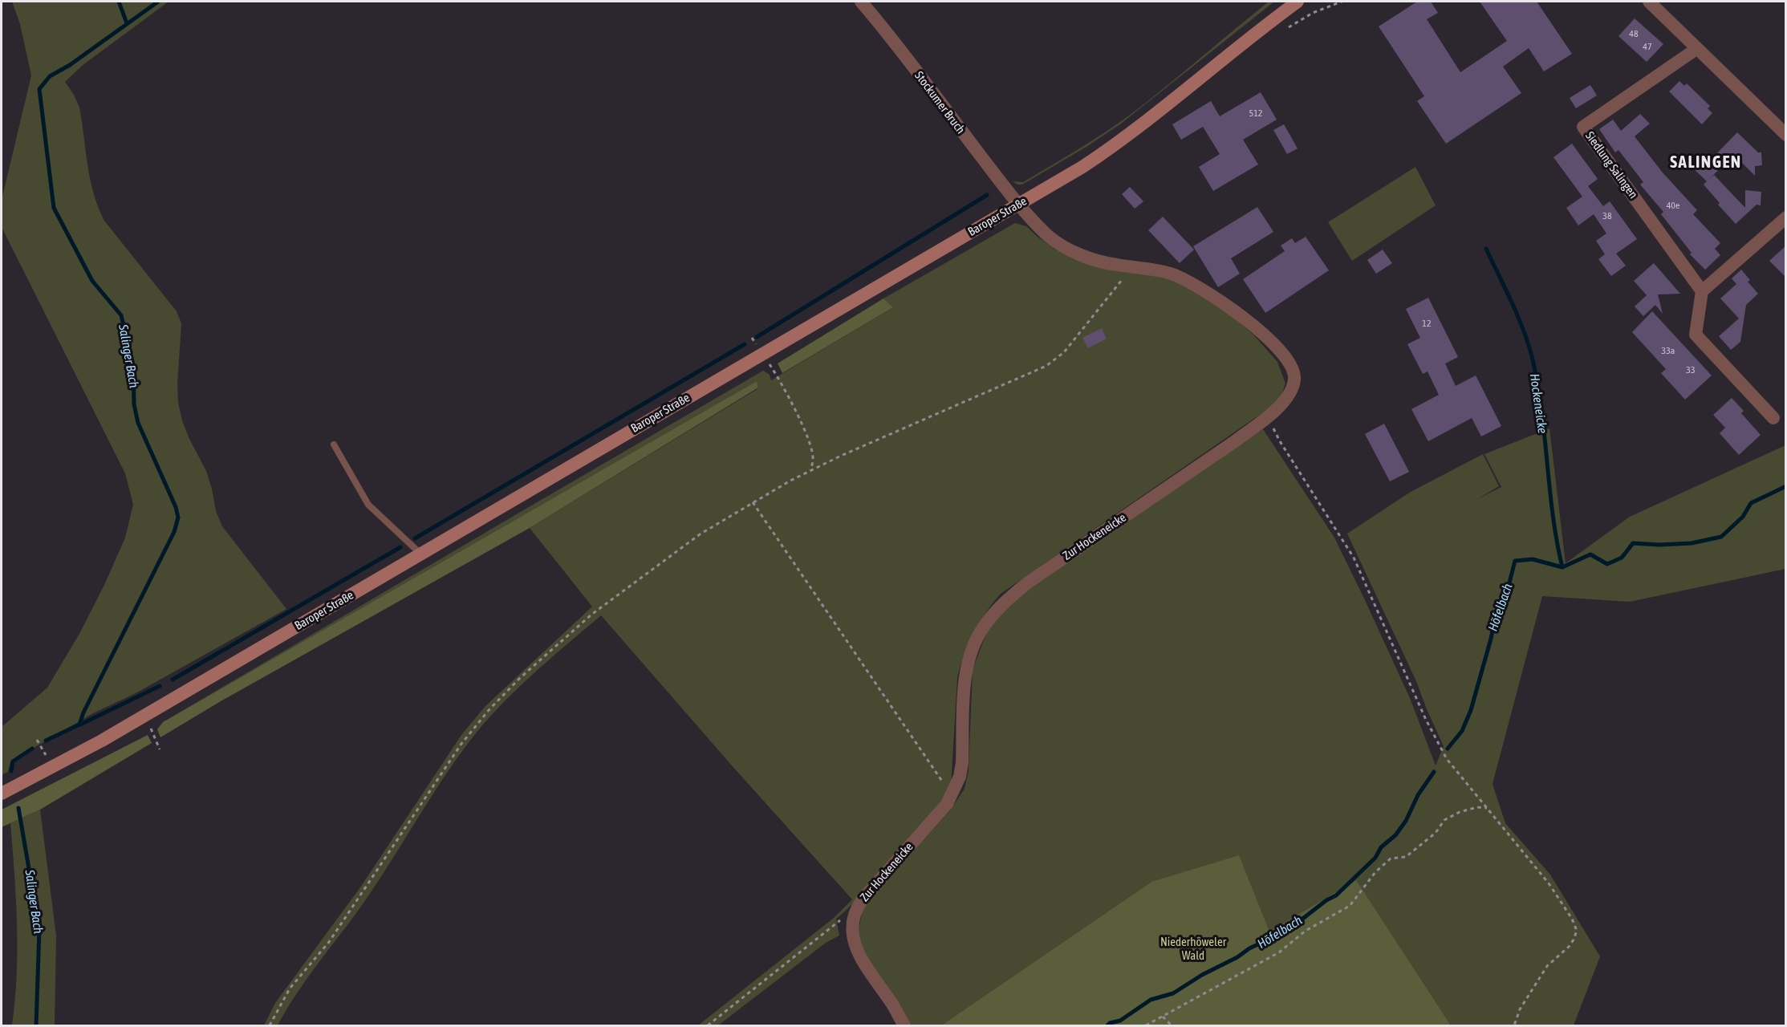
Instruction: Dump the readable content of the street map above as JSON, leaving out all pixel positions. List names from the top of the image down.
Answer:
{
  "streets": {
    "main road": ["Baroper Straße"],
    "street": ["Stockumer Bruch", "Siedlung Salingen", "Zur Hockeneicke"]
  },
  "crossings": [
    ["Stockumer Bruch", "Baroper Straße"],
    ["Stockumer Bruch", "Zur Hockeneicke"],
    ["Baroper Straße", "Zur Hockeneicke"]
  ],
  "districts": ["SALINGEN"],
  "water": ["Salinger Bach", "Hockeneicke", "Höfelbach"],
  "parks": ["Niederhöweler Wald"],
  "house_numbers": [
    "48",
    "47",
    "512",
    "40e",
    "38",
    "12",
    "33a",
    "33"
  ]
}
